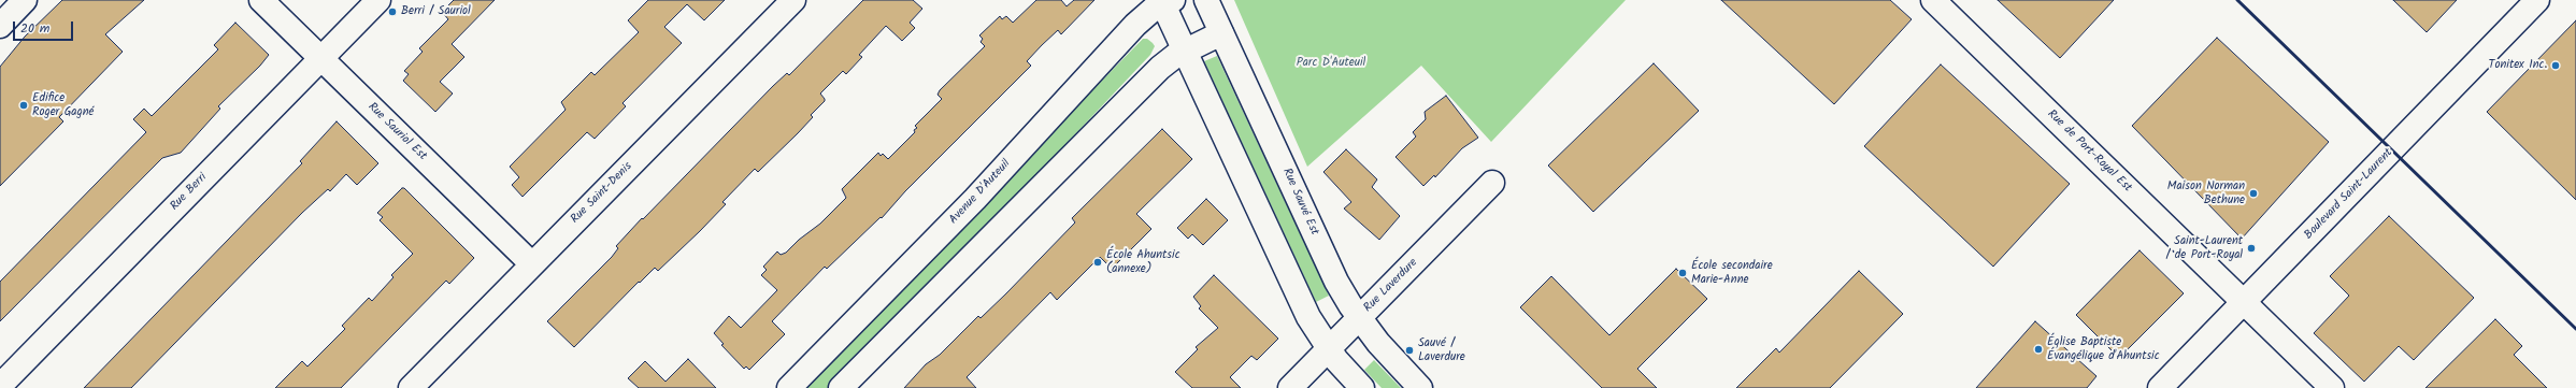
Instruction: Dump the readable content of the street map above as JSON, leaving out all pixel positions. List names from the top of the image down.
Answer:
{
  "streets": {
    "street": [
      "Rue Sauriol Est",
      "Rue de Port-Royal Est",
      "Rue Berri",
      "Avenue D'Auteuil",
      "Rue Saint-Denis",
      "Boulevard Saint-Laurent",
      "Rue Sauvé Est",
      "Rue Laverdure"
    ]
  },
  "crossings": [
    ["Rue Sauriol Est", "Rue Berri"],
    ["Rue Sauriol Est", "Rue Saint-Denis"],
    ["Rue de Port-Royal Est", "Boulevard Saint-Laurent"],
    ["Rue Sauvé Est", "Rue Laverdure"]
  ],
  "parks": ["Parc D'Auteuil"],
  "places": [
    "Berri / Sauriol",
    "Tonitex Inc.",
    "Edifice Roger Gagné",
    "Maison Norman Bethune",
    "Saint-Laurent / de Port-Royal",
    "École Ahuntsic (annexe)",
    "École secondaire Marie-Anne",
    "Église Baptiste Évangélique d'Ahuntsic",
    "Sauvé / Laverdure"
  ],
  "scale_bar": "20 m"
}
